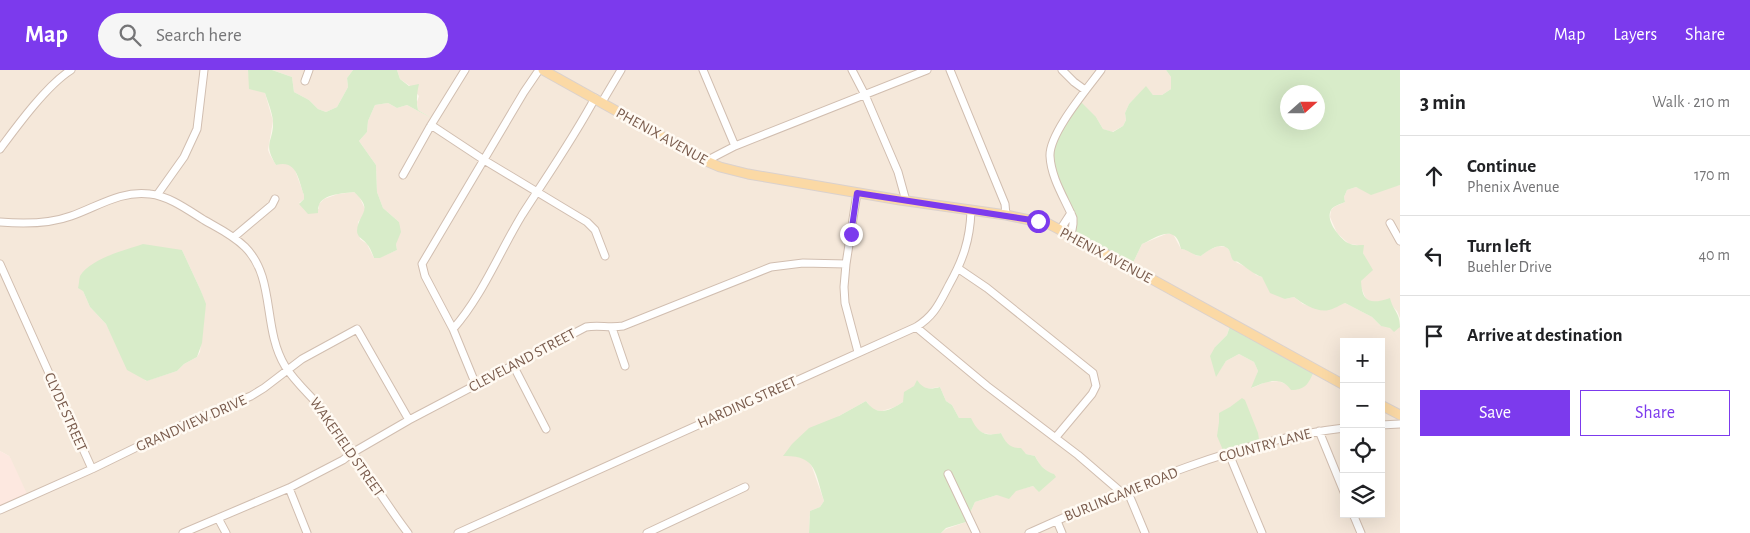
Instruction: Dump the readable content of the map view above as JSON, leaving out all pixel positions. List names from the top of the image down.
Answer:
{
  "streets": {
    "main road": ["PHENIX AVENUE"],
    "street": [
      "CLEVELAND STREET",
      "HARDING STREET",
      "CLYDE STREET",
      "GRANDVIEW DRIVE",
      "COUNTRY LANE",
      "WAKEFIELD STREET",
      "BURLINGAME ROAD"
    ]
  },
  "crossings": [
    ["PHENIX AVENUE", "HARDING STREET"],
    ["CLEVELAND STREET", "GRANDVIEW DRIVE"],
    ["CLEVELAND STREET", "WAKEFIELD STREET"],
    ["CLYDE STREET", "GRANDVIEW DRIVE"],
    ["GRANDVIEW DRIVE", "WAKEFIELD STREET"],
    ["COUNTRY LANE", "BURLINGAME ROAD"]
  ],
  "north": "right",
  "page": {
    "header": "Map",
    "search": "Search here",
    "nav": ["Map", "Layers", "Share"],
    "heading": ["3 min", "Walk · 210 m"],
    "list": [
      ["Continue", "Phenix Avenue", "170 m"],
      ["Turn left", "Buehler Drive", "40 m"],
      "Arrive at destination"
    ],
    "map_buttons": ["+", "−"],
    "buttons": ["Save", "Share"]
  }
}
